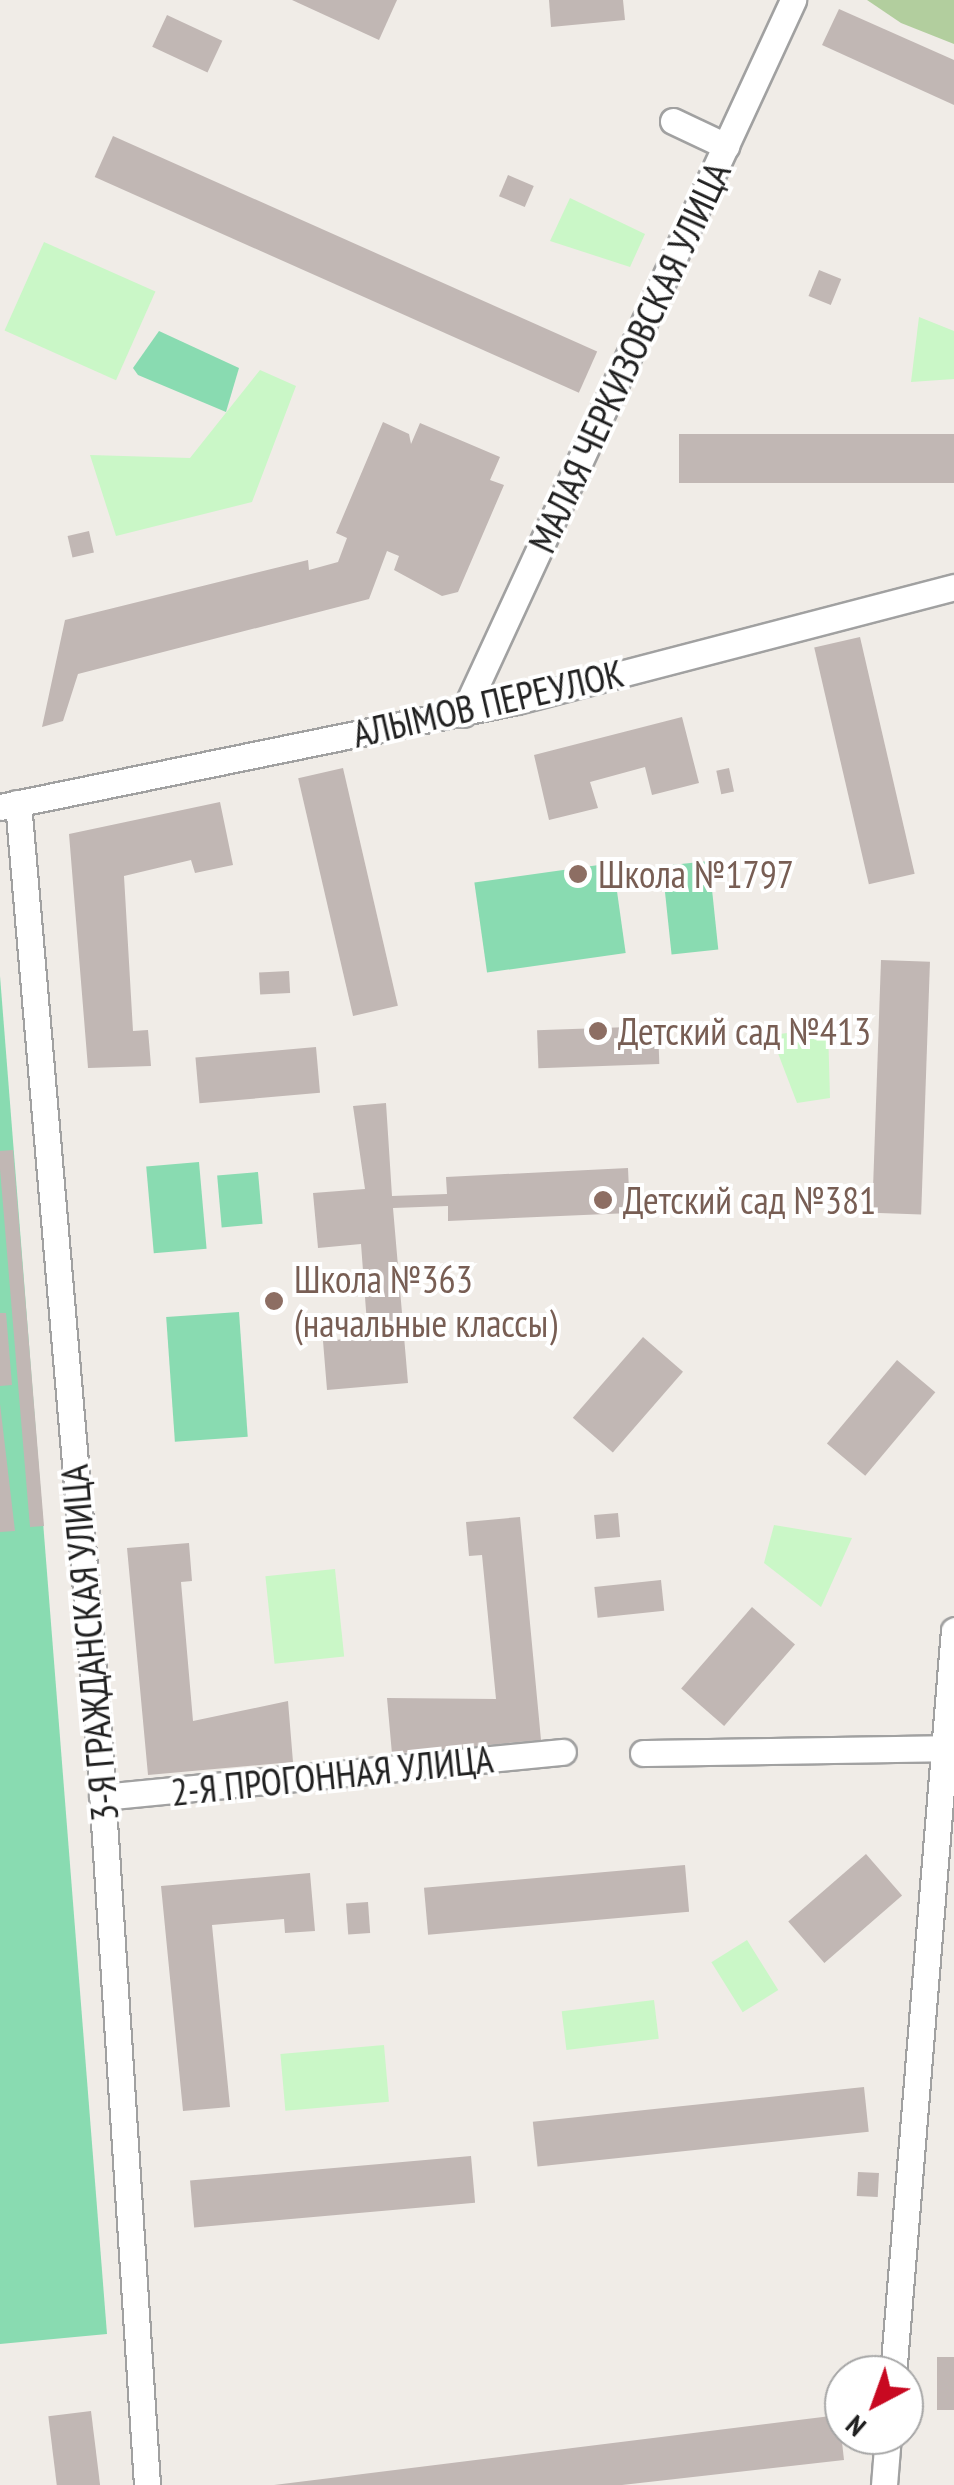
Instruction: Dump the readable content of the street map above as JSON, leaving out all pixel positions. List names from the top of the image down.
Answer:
{
  "streets": {
    "street": [
      "МАЛАЯ ЧЕРКИЗОВСКАЯ УЛИЦА",
      "АЛЫМОВ ПЕРЕУЛОК",
      "3-Я ГРАЖДАНСКАЯ УЛИЦА",
      "2-Я ПРОГОННАЯ УЛИЦА"
    ]
  },
  "crossings": [
    ["МАЛАЯ ЧЕРКИЗОВСКАЯ УЛИЦА", "АЛЫМОВ ПЕРЕУЛОК"],
    ["АЛЫМОВ ПЕРЕУЛОК", "3-Я ГРАЖДАНСКАЯ УЛИЦА"],
    ["3-Я ГРАЖДАНСКАЯ УЛИЦА", "2-Я ПРОГОННАЯ УЛИЦА"]
  ],
  "places": [
    "Школа №1797",
    "Детский сад №413",
    "Детский сад №381",
    "Школа №363 (начальные классы)"
  ],
  "north": "bottom left"
}
